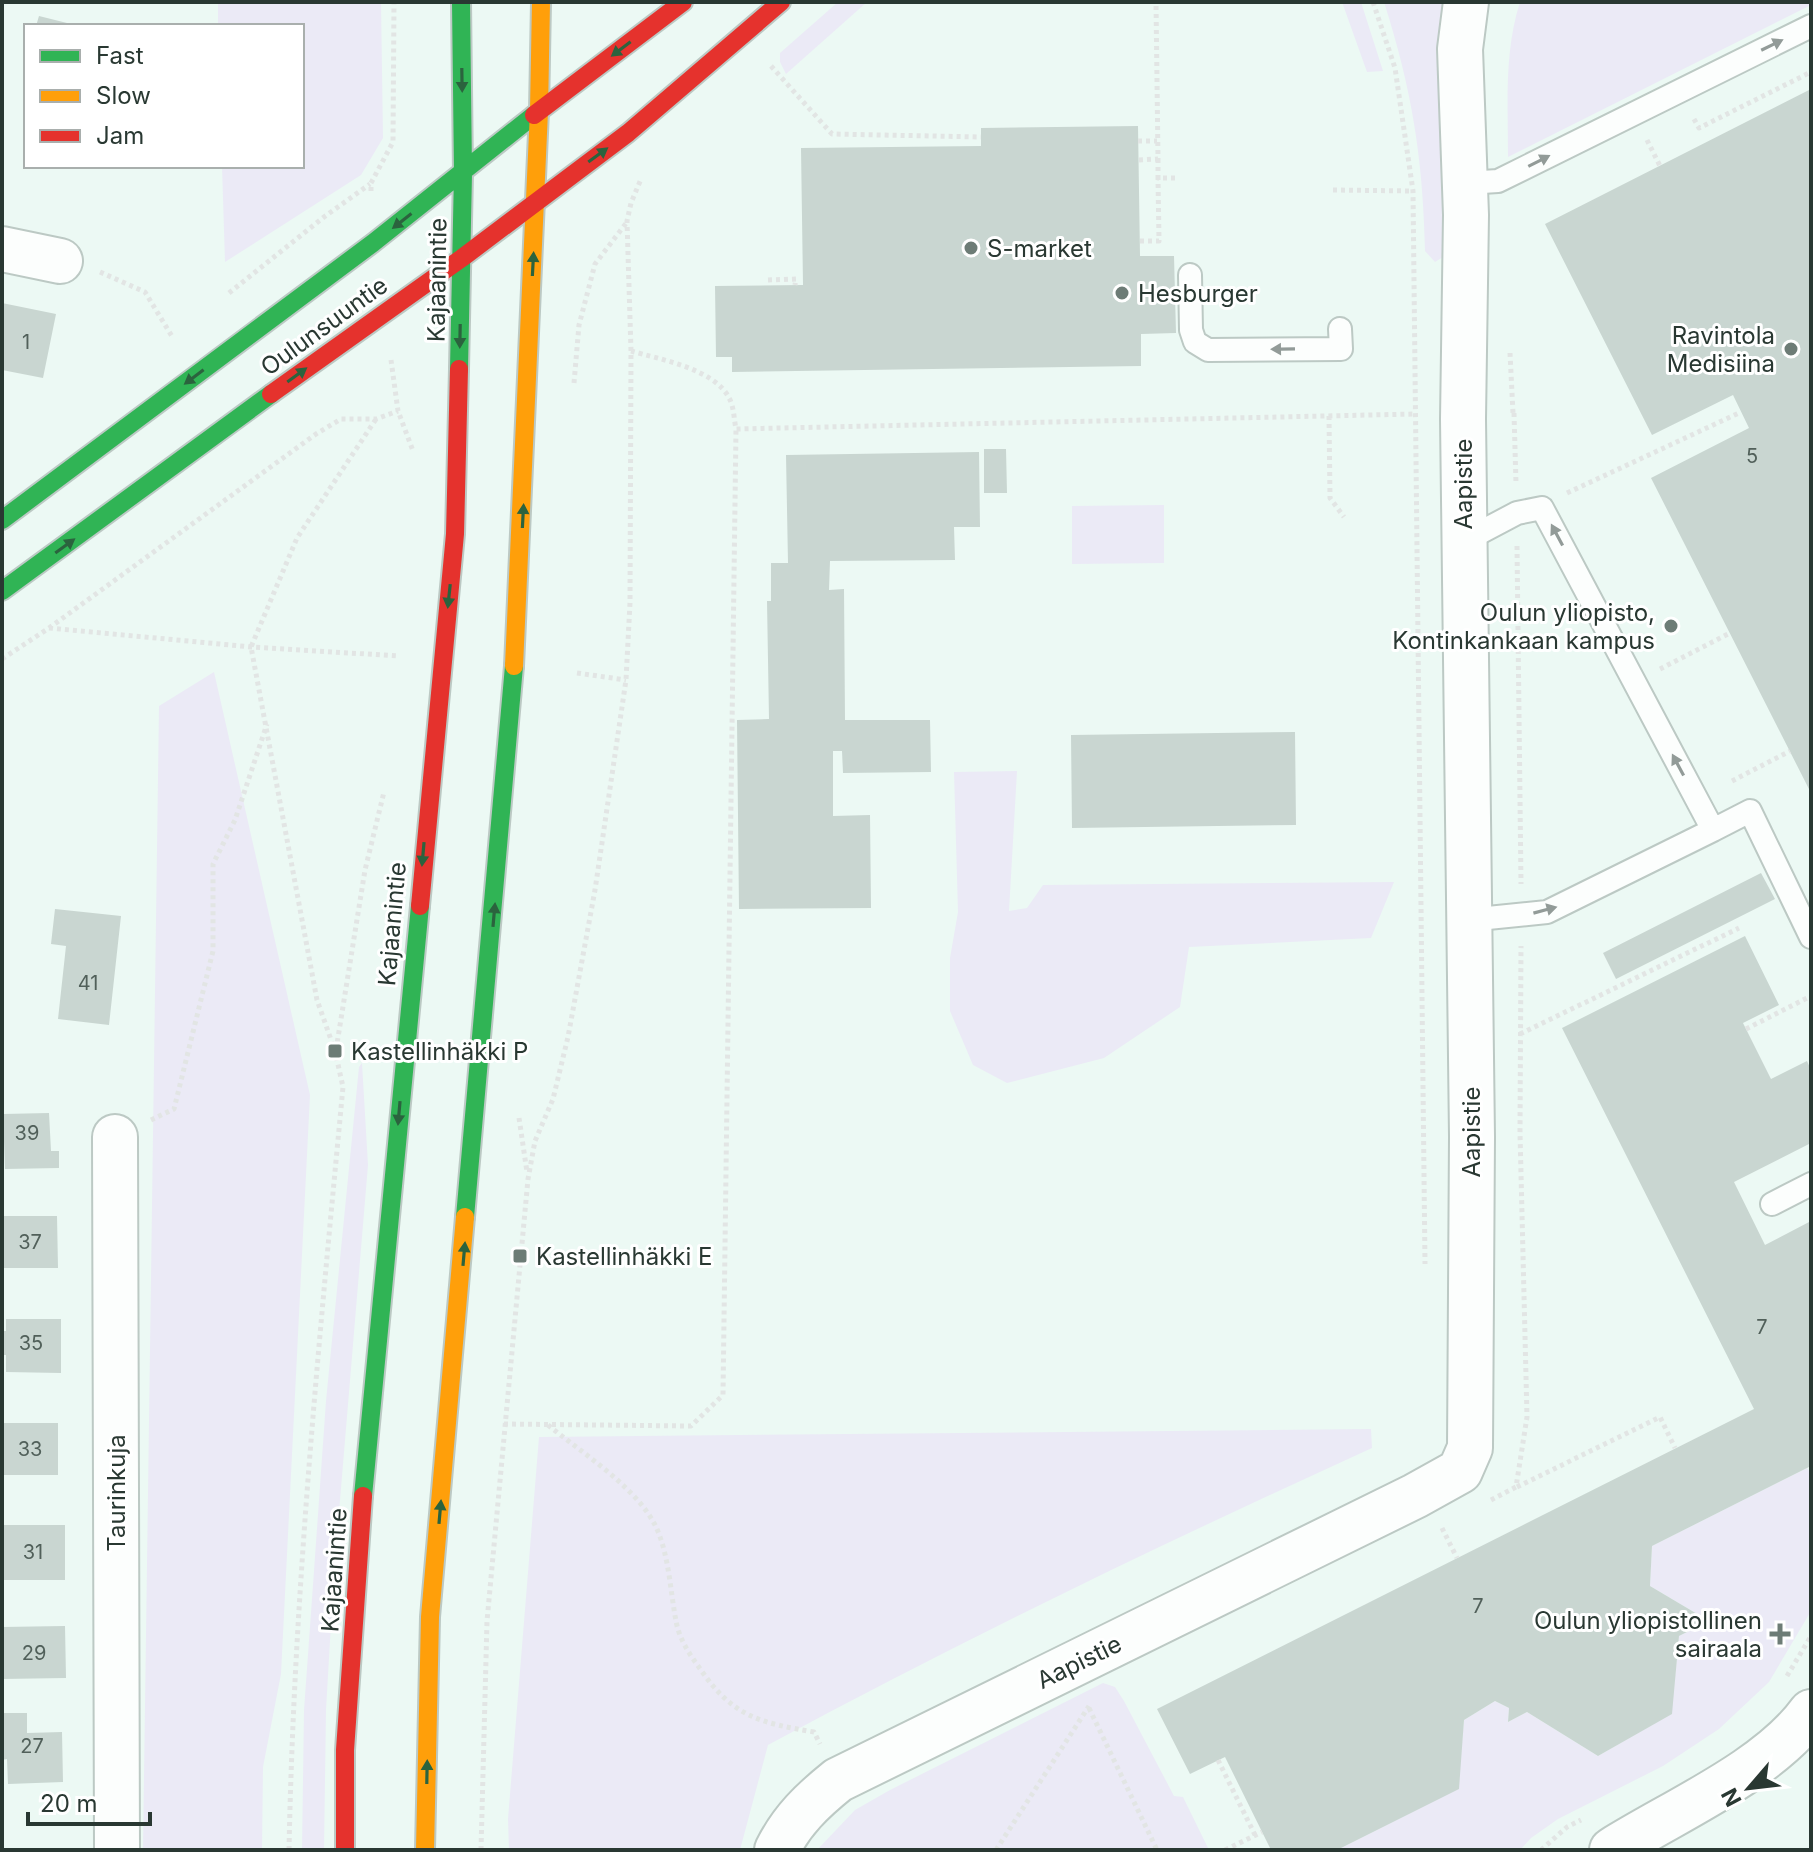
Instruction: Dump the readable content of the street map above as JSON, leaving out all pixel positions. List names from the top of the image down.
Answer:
{
  "streets": {
    "main road": ["Kajaanintie", "Oulunsuuntie"],
    "street": ["Aapistie", "Taurinkuja"]
  },
  "crossings": [
    ["Kajaanintie", "Oulunsuuntie"]
  ],
  "places": {
    "other": [
      "S-market",
      "Hesburger",
      "Ravintola Medisiina",
      "Oulun yliopisto, Kontinkankaan kampus"
    ],
    "transit": ["Kastellinhäkki P", "Kastellinhäkki E"],
    "health": ["Oulun yliopistollinen sairaala"]
  },
  "house_numbers": [
    "1",
    "5",
    "41",
    "39",
    "37",
    "7",
    "35",
    "33",
    "31",
    "7",
    "29",
    "27"
  ],
  "legend": ["Fast", "Slow", "Jam"],
  "scale_bar": "20 m",
  "north": "bottom left"
}
